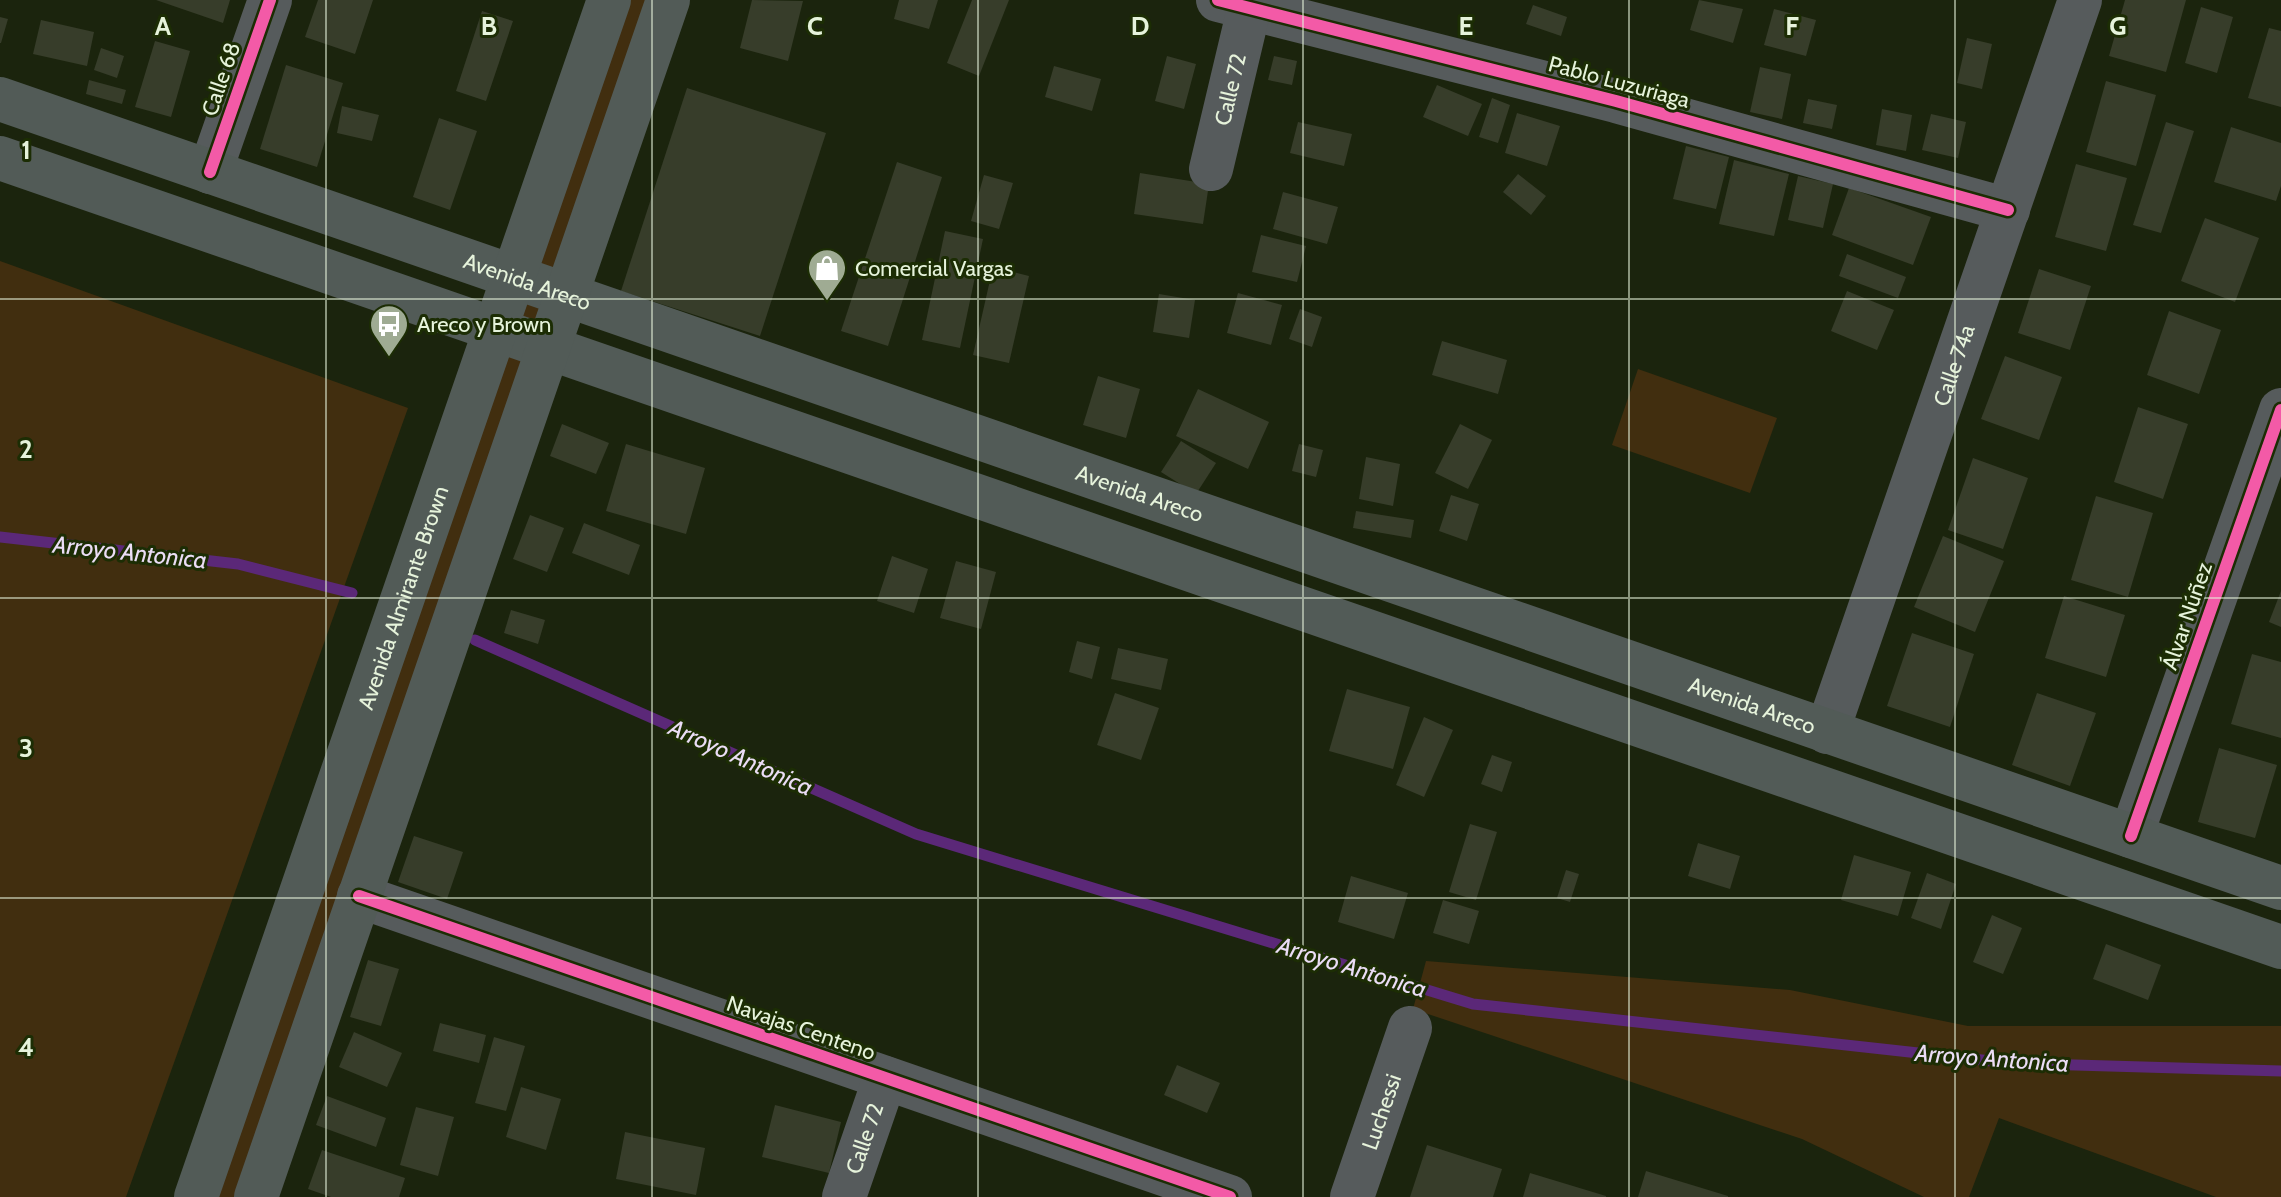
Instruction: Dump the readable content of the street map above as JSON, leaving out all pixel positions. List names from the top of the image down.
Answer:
{
  "streets": {
    "main road": ["Avenida Areco", "Avenida Almirante Brown"],
    "street": [
      "Calle 68",
      "Pablo Luzuriaga",
      "Calle 72",
      "Calle 74a",
      "Álvar Núñez",
      "Navajas Centeno",
      "Luchessi"
    ]
  },
  "crossings": [
    ["Calle 68", "Avenida Areco"],
    ["Pablo Luzuriaga", "Calle 72"],
    ["Pablo Luzuriaga", "Calle 74a"],
    ["Calle 72", "Navajas Centeno"],
    ["Avenida Areco", "Calle 74a"],
    ["Avenida Areco", "Avenida Almirante Brown"],
    ["Avenida Areco", "Álvar Núñez"]
  ],
  "water": ["Arroyo Antonica"],
  "places": {
    "shop": ["Comercial Vargas"],
    "bus stop": ["Areco y Brown"]
  },
  "grid": {
    "columns": [
      "A",
      "B",
      "C",
      "D",
      "E",
      "F",
      "G"
    ],
    "rows": [
      "1",
      "2",
      "3",
      "4"
    ]
  }
}
